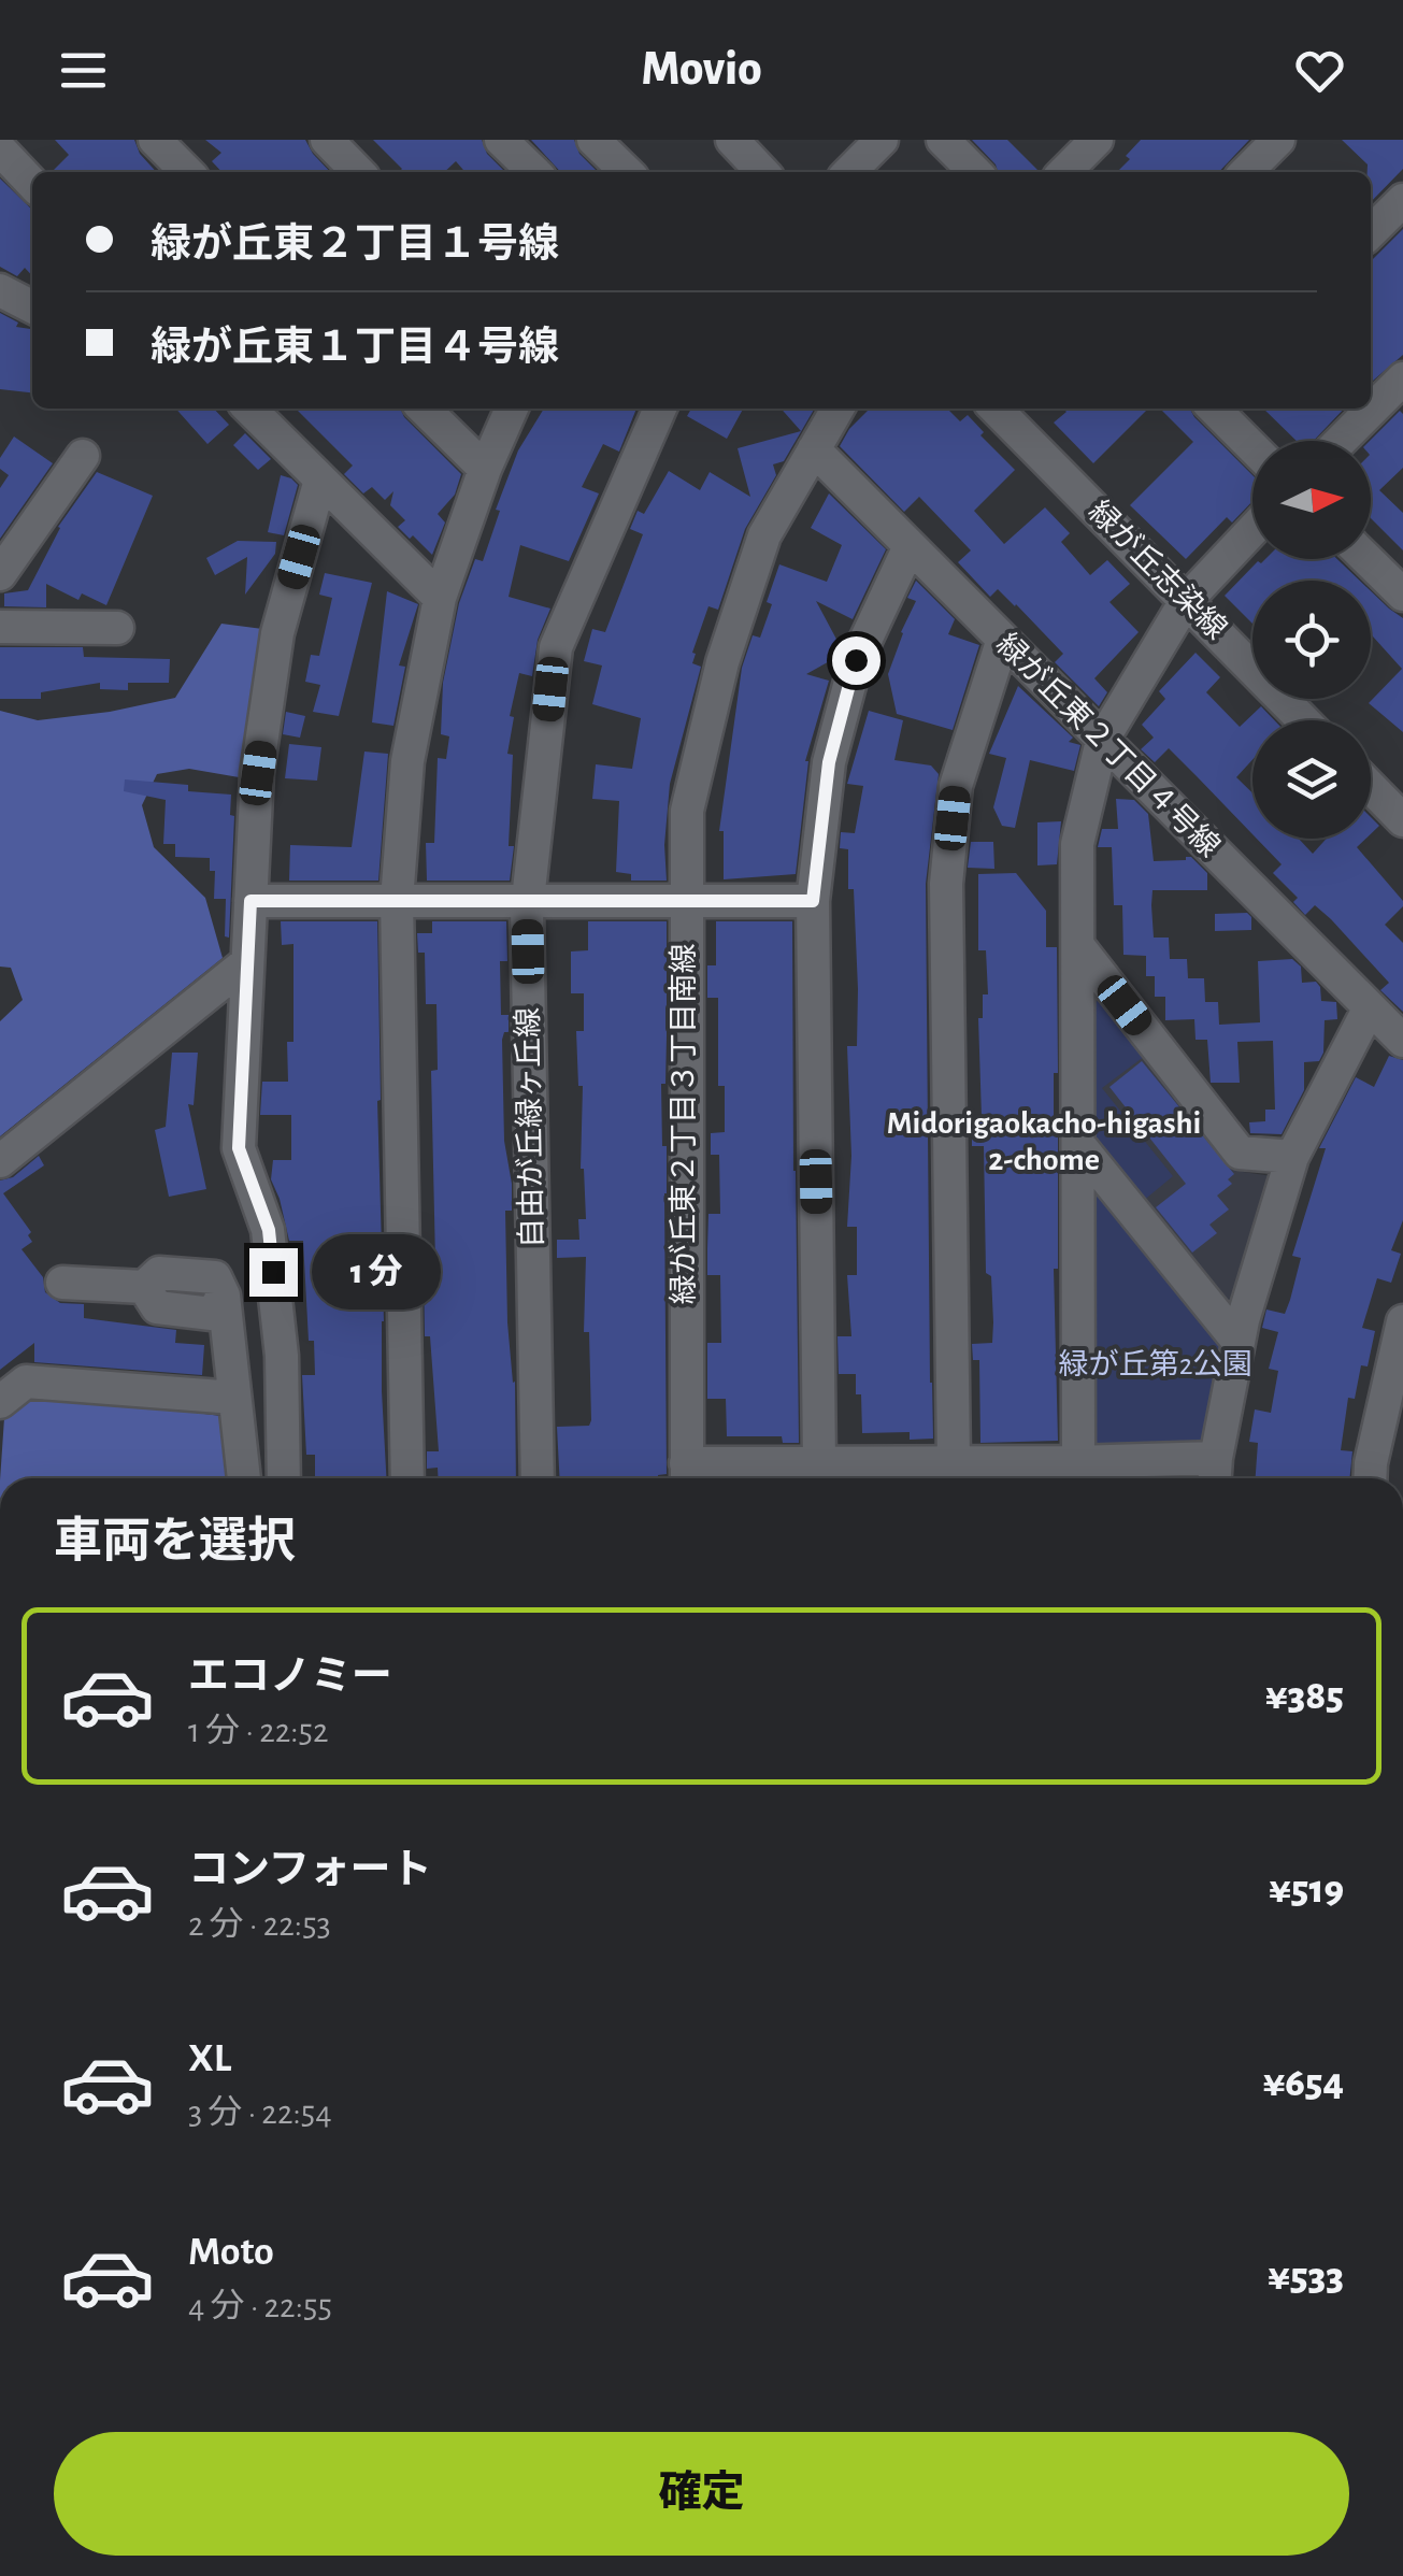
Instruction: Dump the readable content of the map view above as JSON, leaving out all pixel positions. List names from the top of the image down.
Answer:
{
  "streets": {
    "street": [
      "緑が丘志染線",
      "緑が丘東２丁目４号線",
      "緑が丘東２丁目３丁目南線",
      "自由が丘緑ヶ丘線"
    ]
  },
  "crossings": [
    ["緑が丘東２丁目４号線", "緑が丘東２丁目３丁目南線"]
  ],
  "districts": ["Midorigaokacho-higashi 2-chome"],
  "parks": ["緑が丘第2公園"],
  "north": "right",
  "page": {
    "header": "Movio",
    "banner": ["緑が丘東２丁目１号線", "緑が丘東１丁目４号線"],
    "bubble": "1 分",
    "heading": "車両を選択",
    "list": [
      {
        "name": "エコノミー",
        "note": "1 分 · 22:52",
        "value": "¥385"
      },
      {
        "name": "コンフォート",
        "note": "2 分 · 22:53",
        "value": "¥519"
      },
      {
        "name": "XL",
        "note": "3 分 · 22:54",
        "value": "¥654"
      },
      {
        "name": "Moto",
        "note": "4 分 · 22:55",
        "value": "¥533"
      }
    ],
    "buttons": "確定"
  }
}
